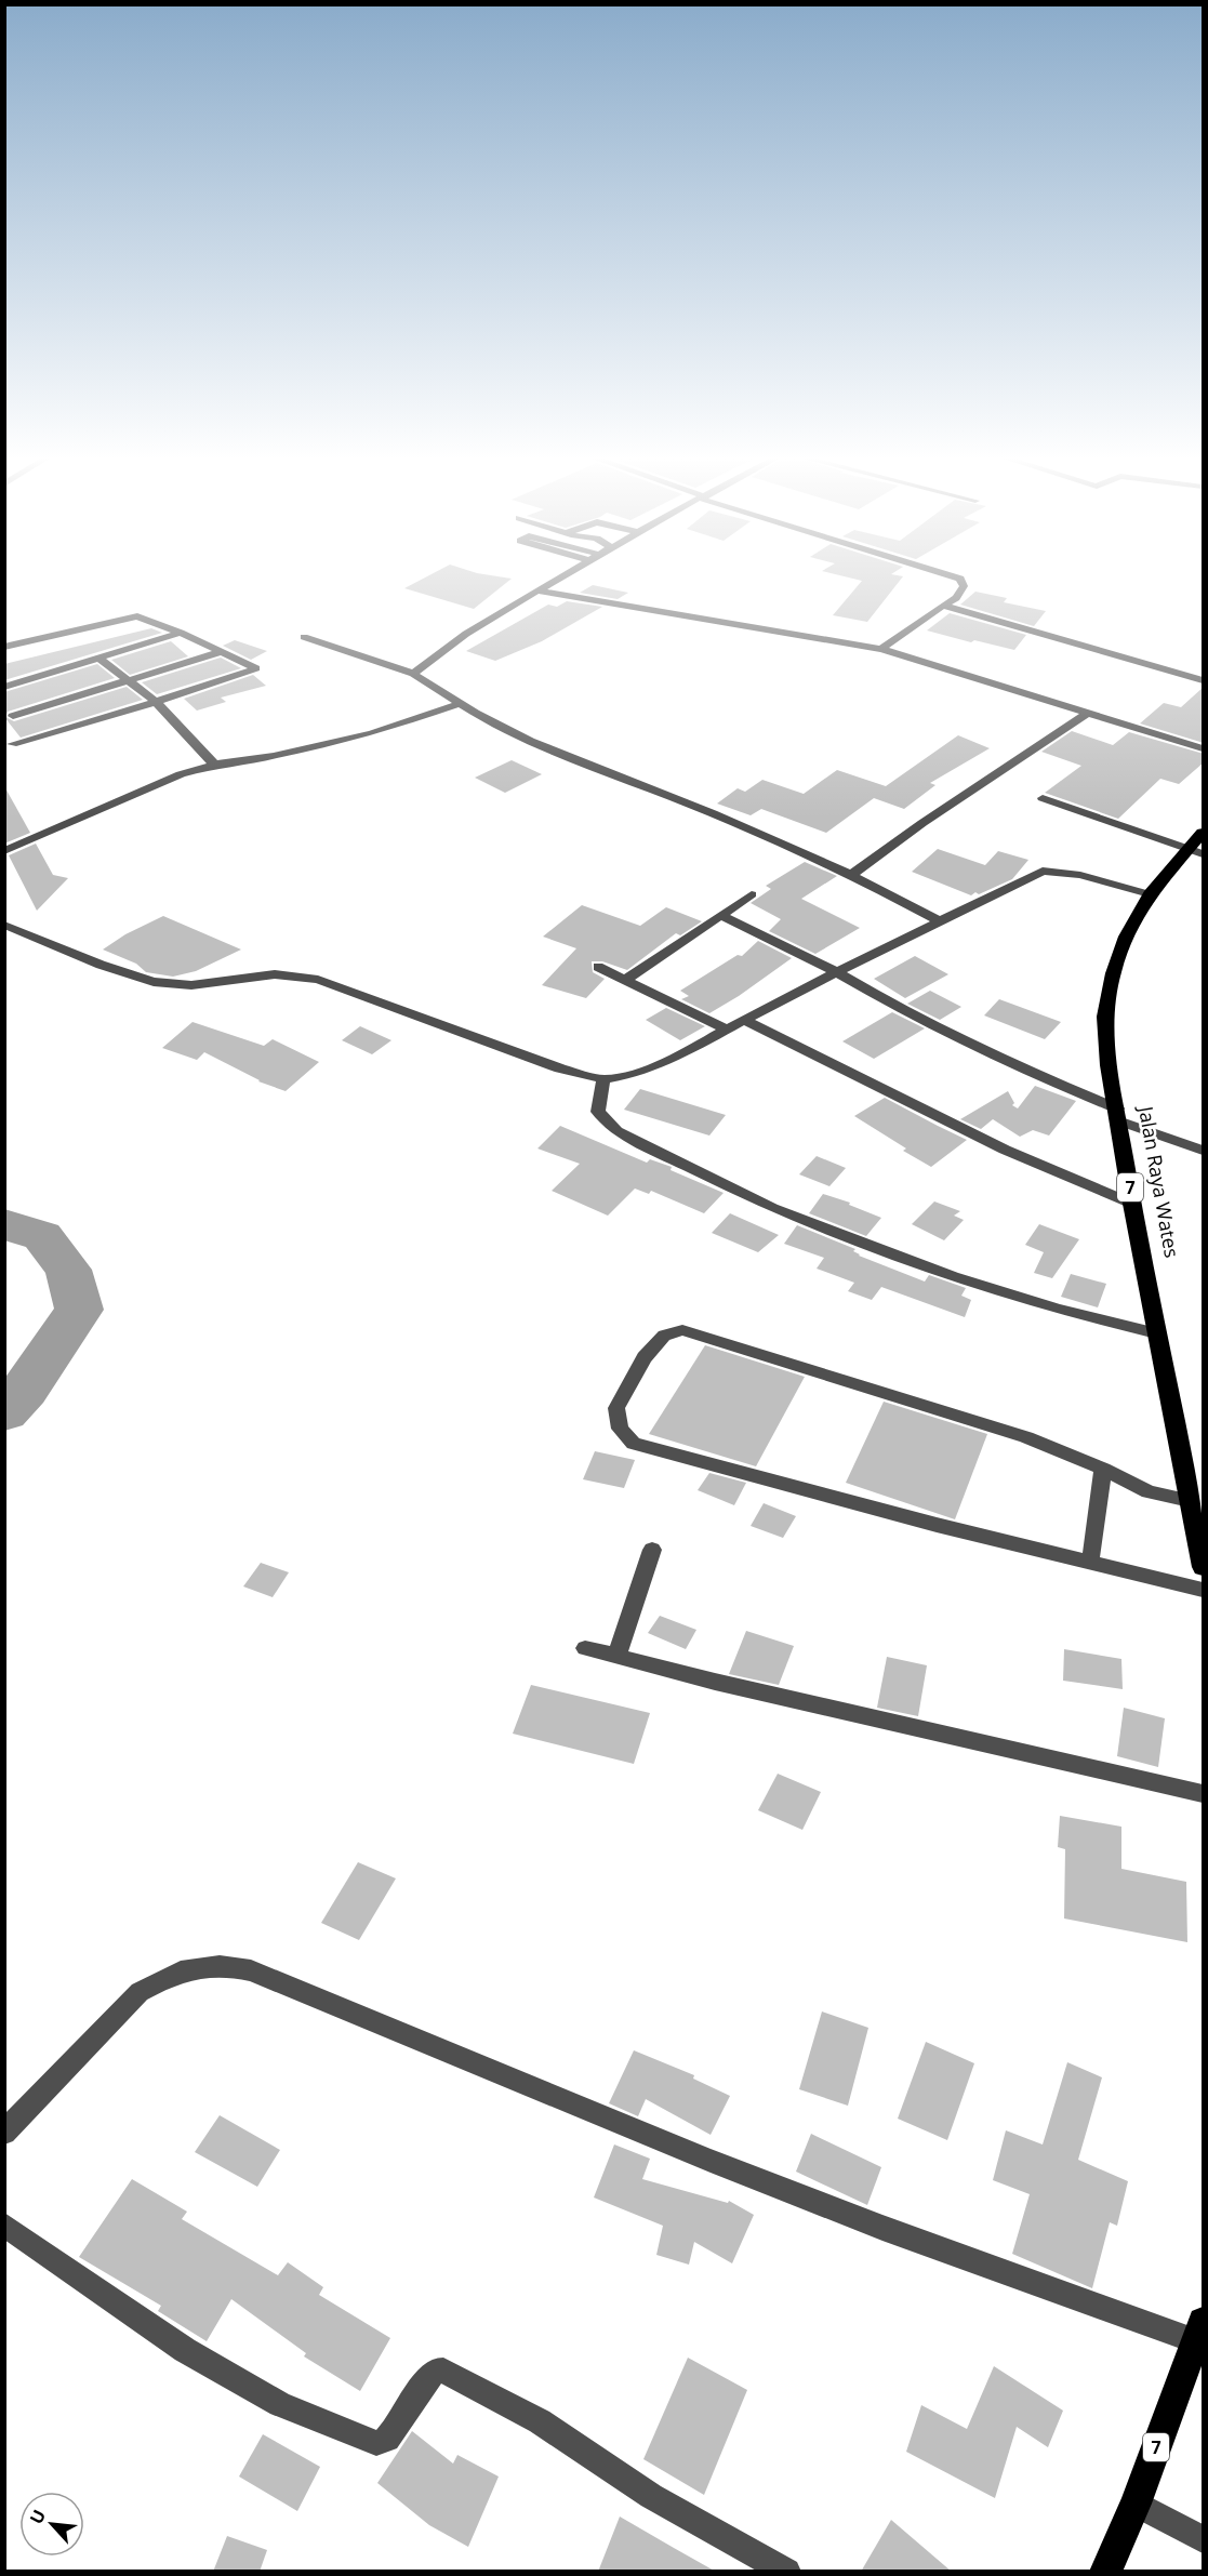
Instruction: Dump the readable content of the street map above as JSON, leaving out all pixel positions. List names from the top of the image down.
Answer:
{
  "streets": {
    "highway": ["Jalan Raya Wates", "7"]
  },
  "north": "top left"
}
